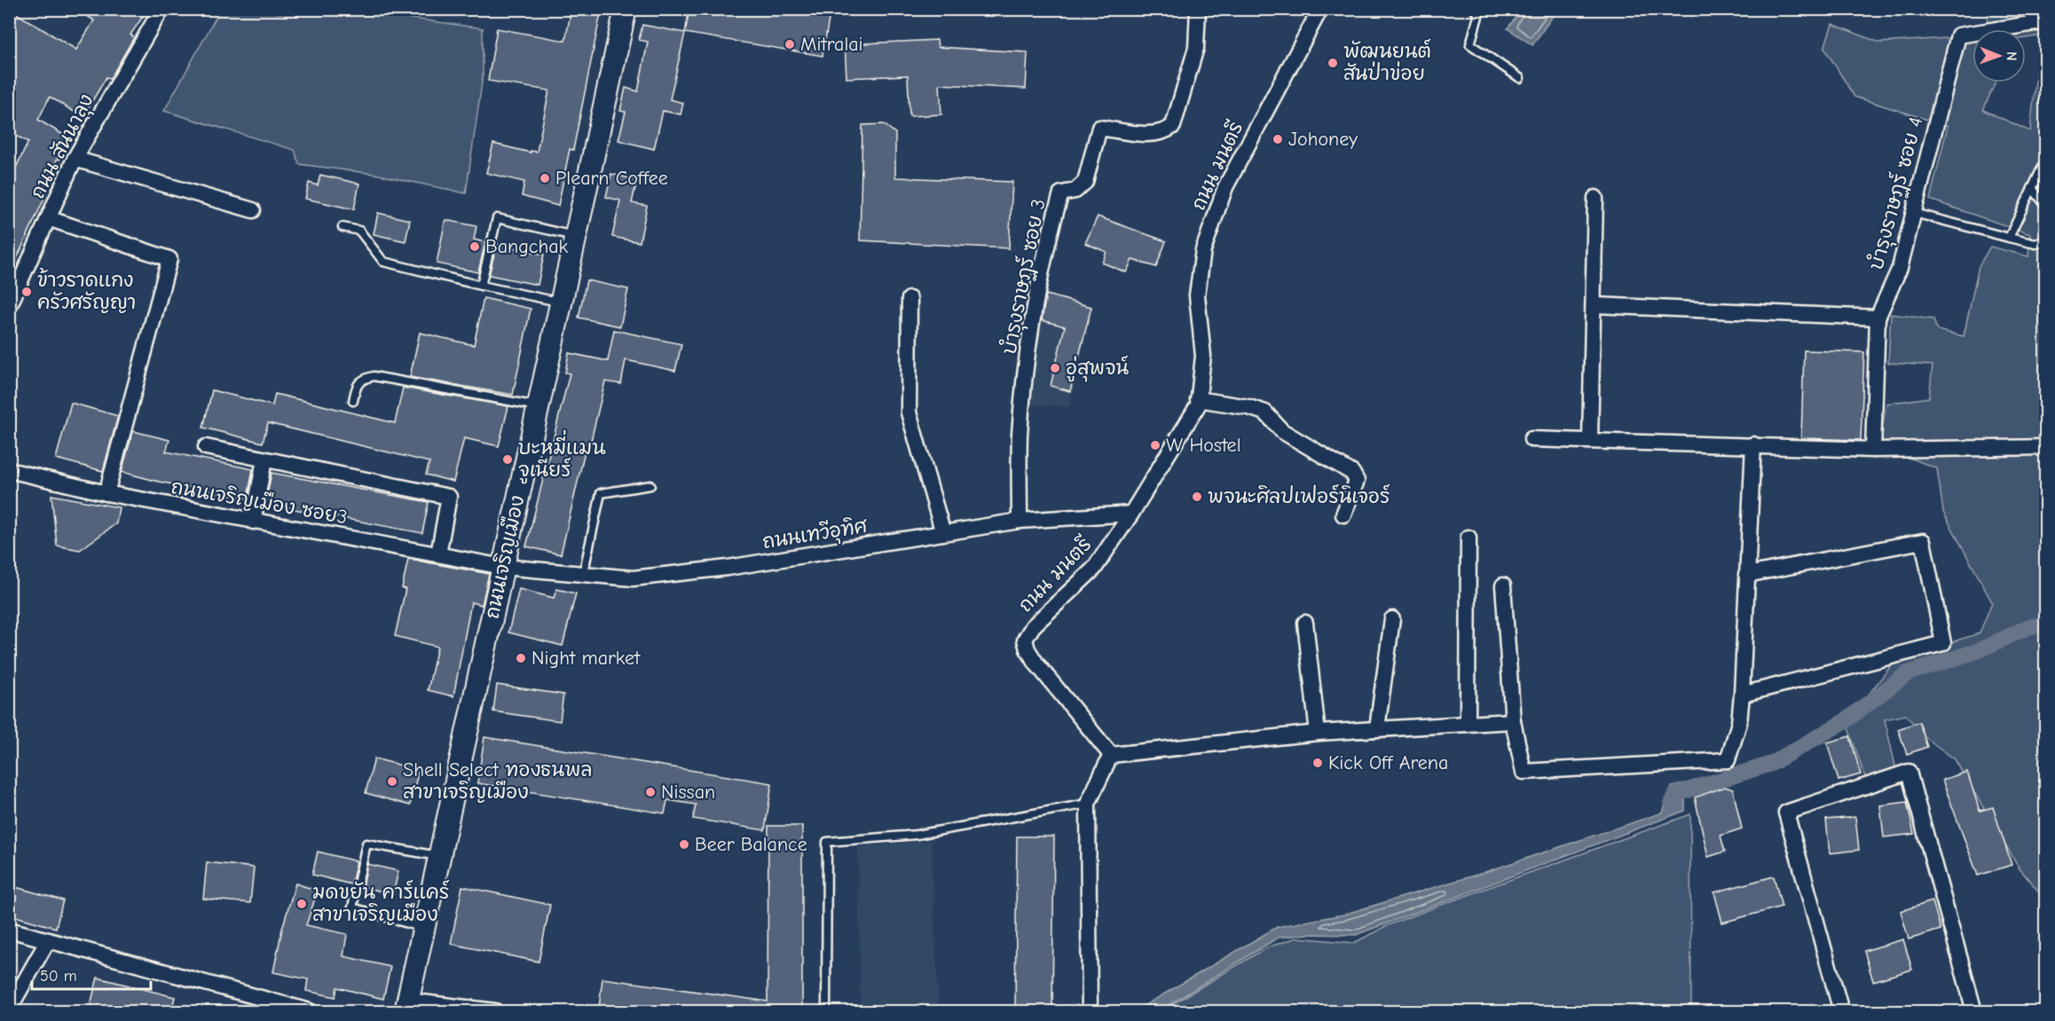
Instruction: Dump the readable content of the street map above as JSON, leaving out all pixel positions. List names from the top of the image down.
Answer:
{
  "streets": {
    "main road": ["ถนนเจริญเมือง"],
    "street": [
      "ถนน สันนาลุง",
      "ถนน มนตรี",
      "บำรุงราษฏร์ ซอย 4",
      "บำรุงราษฏร์ ซอย 3",
      "ถนนเจริญเมือง ซอย3",
      "ถนนเทวีอุทิศ"
    ]
  },
  "crossings": [
    ["ถนน มนตรี", "ถนนเทวีอุทิศ"],
    ["บำรุงราษฏร์ ซอย 3", "ถนนเทวีอุทิศ"],
    ["ถนนเจริญเมือง ซอย3", "ถนนเทวีอุทิศ"],
    ["ถนนเจริญเมือง ซอย3", "ถนนเจริญเมือง"],
    ["ถนนเทวีอุทิศ", "ถนนเจริญเมือง"]
  ],
  "places": [
    "Mitralai",
    "พัฒนยนต์ สันป่าข่อย",
    "Johoney",
    "Plearn Coffee",
    "Bangchak",
    "ข้าวราดแกง ครัวศรัญญา",
    "อู่สุพจน์",
    "W Hostel",
    "บะหมี่แมน จูเนียร์",
    "พจนะศิลปเฟอร์นิเจอร์",
    "Night market",
    "Kick Off Arena",
    "Shell Select ทองธนพล สาขาเจริญเมือง",
    "Nissan",
    "Beer Balance",
    "มดขยัน คาร์แคร์ สาขาเจริญเมือง"
  ],
  "scale_bar": "50 m",
  "north": "right"
}
